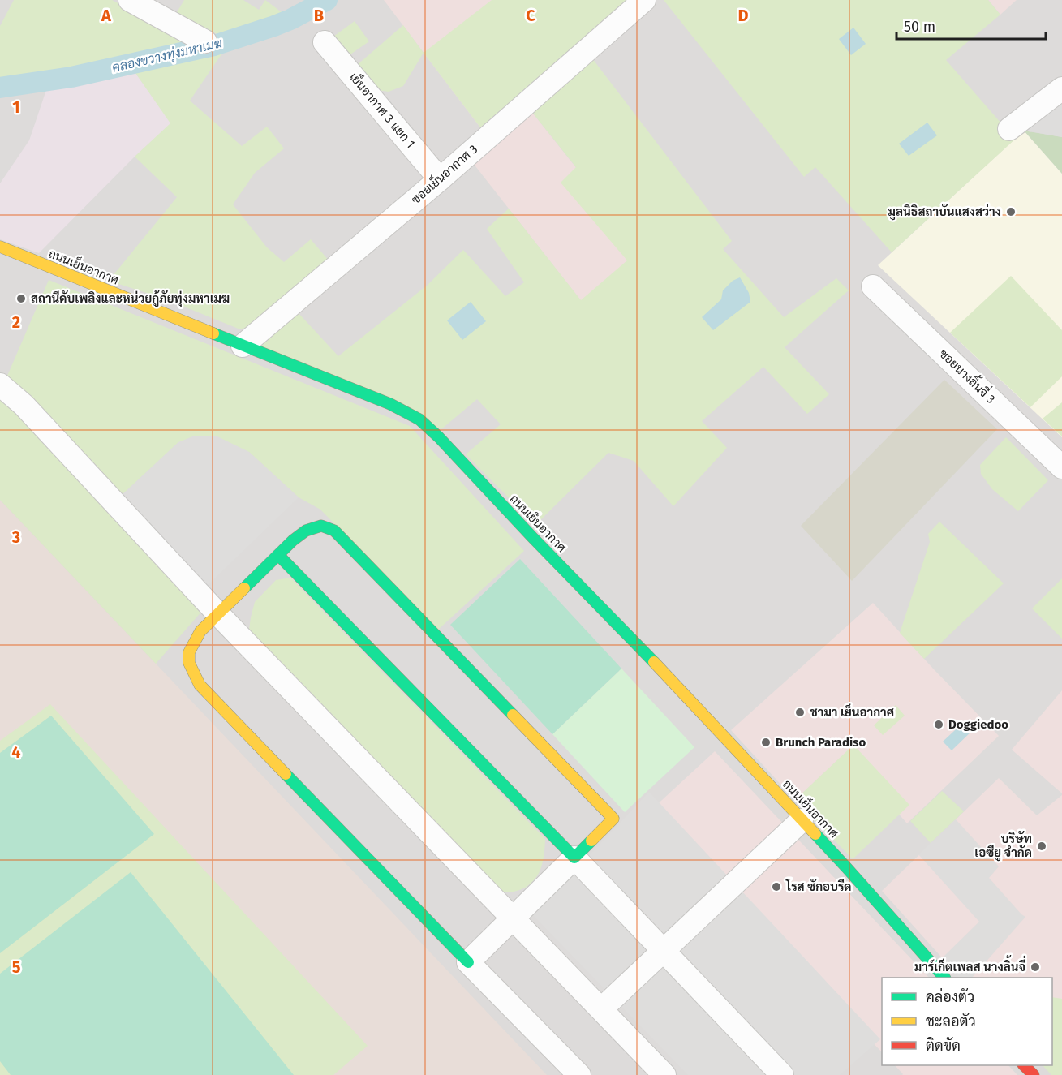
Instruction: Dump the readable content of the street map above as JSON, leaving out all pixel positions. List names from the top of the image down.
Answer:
{
  "streets": {
    "street": [
      "เย็นอากาศ 3 แยก 1",
      "ซอยเย็นอากาศ 3",
      "ถนนเย็นอากาศ",
      "ซอยนางลิ้นจี่ 3"
    ]
  },
  "crossings": [
    ["เย็นอากาศ 3 แยก 1", "ซอยเย็นอากาศ 3"],
    ["ซอยเย็นอากาศ 3", "ถนนเย็นอากาศ"]
  ],
  "water": ["คลองขวางทุ่งมหาเมฆ"],
  "places": [
    "มูลนิธิสถาบันแสงสว่าง",
    "สถานีดับเพลิงและหน่วยกู้ภัยทุ่งมหาเมฆ",
    "ชามา เย็นอากาศ",
    "Doggiedoo",
    "Brunch Paradiso",
    "บริษัท เอซียู จำกัด",
    "โรส ซักอบรีด",
    "มาร์เก็ตเพลส นางลิ้นจี่"
  ],
  "legend": ["คล่องตัว", "ชะลอตัว", "ติดขัด"],
  "scale_bar": "50 m",
  "grid": {
    "columns": [
      "A",
      "B",
      "C",
      "D"
    ],
    "rows": [
      "1",
      "2",
      "3",
      "4",
      "5"
    ]
  }
}
